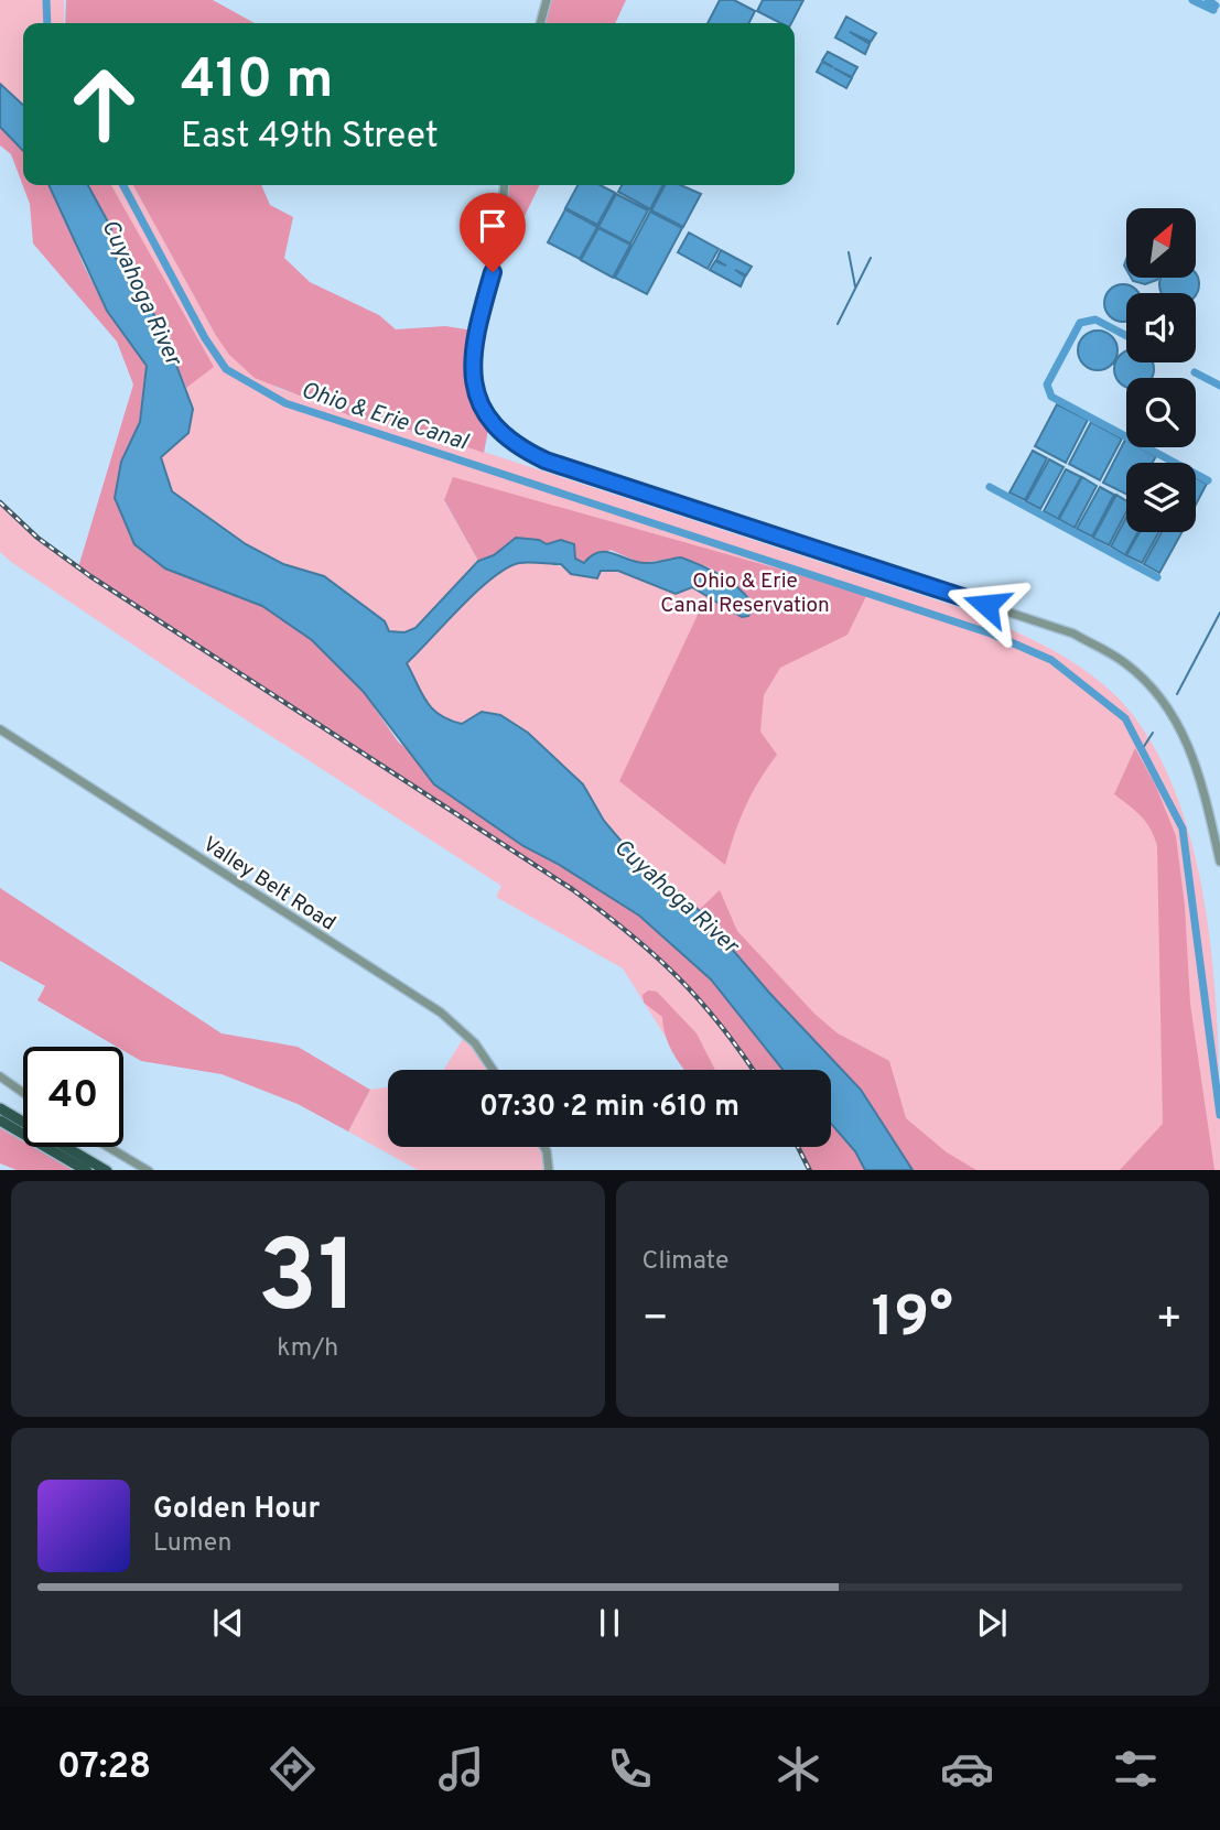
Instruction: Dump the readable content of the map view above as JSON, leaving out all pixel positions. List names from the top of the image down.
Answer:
{
  "streets": {
    "street": ["Valley Belt Road"]
  },
  "water": ["Cuyahoga River", "Ohio & Erie Canal"],
  "parks": ["Ohio & Erie Canal Reservation"],
  "north": "top right",
  "page": {
    "turn": ["410 m", "East 49th Street"],
    "limit": "40",
    "trip": "07:30 · 2 min · 610 m",
    "tile": [
      ["31", "km/h"],
      "Climate"
    ],
    "heat": ["−", "19°", "+"],
    "song": ["Golden Hour", "Lumen"],
    "tabs": "07:28"
  }
}
